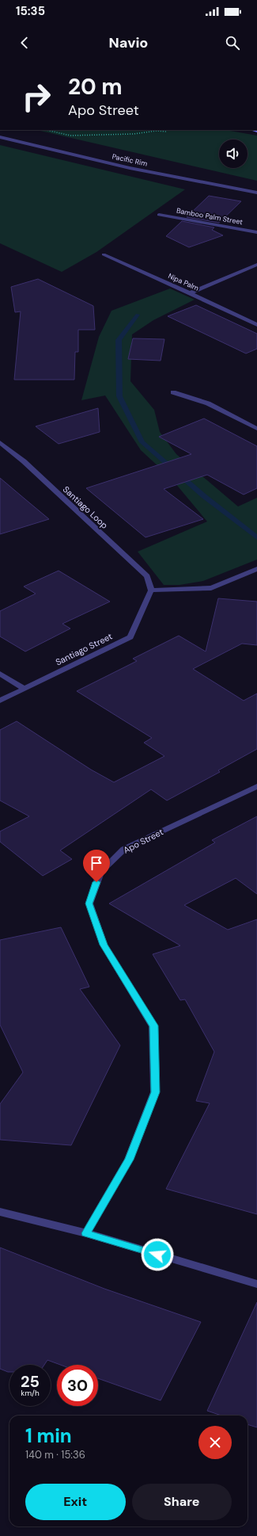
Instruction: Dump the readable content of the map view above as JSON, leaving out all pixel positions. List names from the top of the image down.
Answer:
{
  "streets": {
    "street": [
      "Pacific Rim",
      "Bamboo Palm Street",
      "Nipa Palm",
      "Santiago Loop",
      "Santiago Street",
      "Apo Street"
    ]
  },
  "crossings": [
    ["Santiago Loop", "Santiago Street"]
  ],
  "page": {
    "status": "15:35",
    "header": "Navio",
    "turn": ["20 m", "Apo Street"],
    "speed": "25 km/h",
    "limit": "30",
    "heading": ["1 min", "140 m · 15:36"],
    "buttons": ["Exit", "Share"]
  }
}
